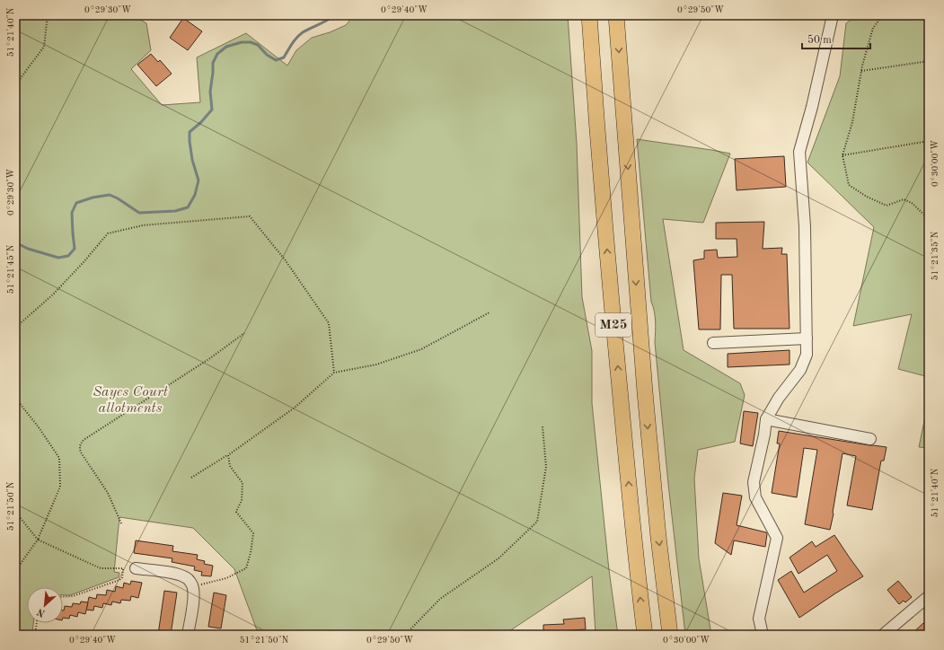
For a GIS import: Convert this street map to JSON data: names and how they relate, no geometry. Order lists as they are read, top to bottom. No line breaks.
{"streets":{"highway":["M25"]},"parks":["Sayes Court allotments"],"scale_bar":"50 m","north":"bottom left","coordinates":["0°29'30\"W","0°29'40\"W","0°29'50\"W","51°21'40\"N","0°30'00\"W","51°21'35\"N","51°21'45\"N","51°21'50\"N"]}
